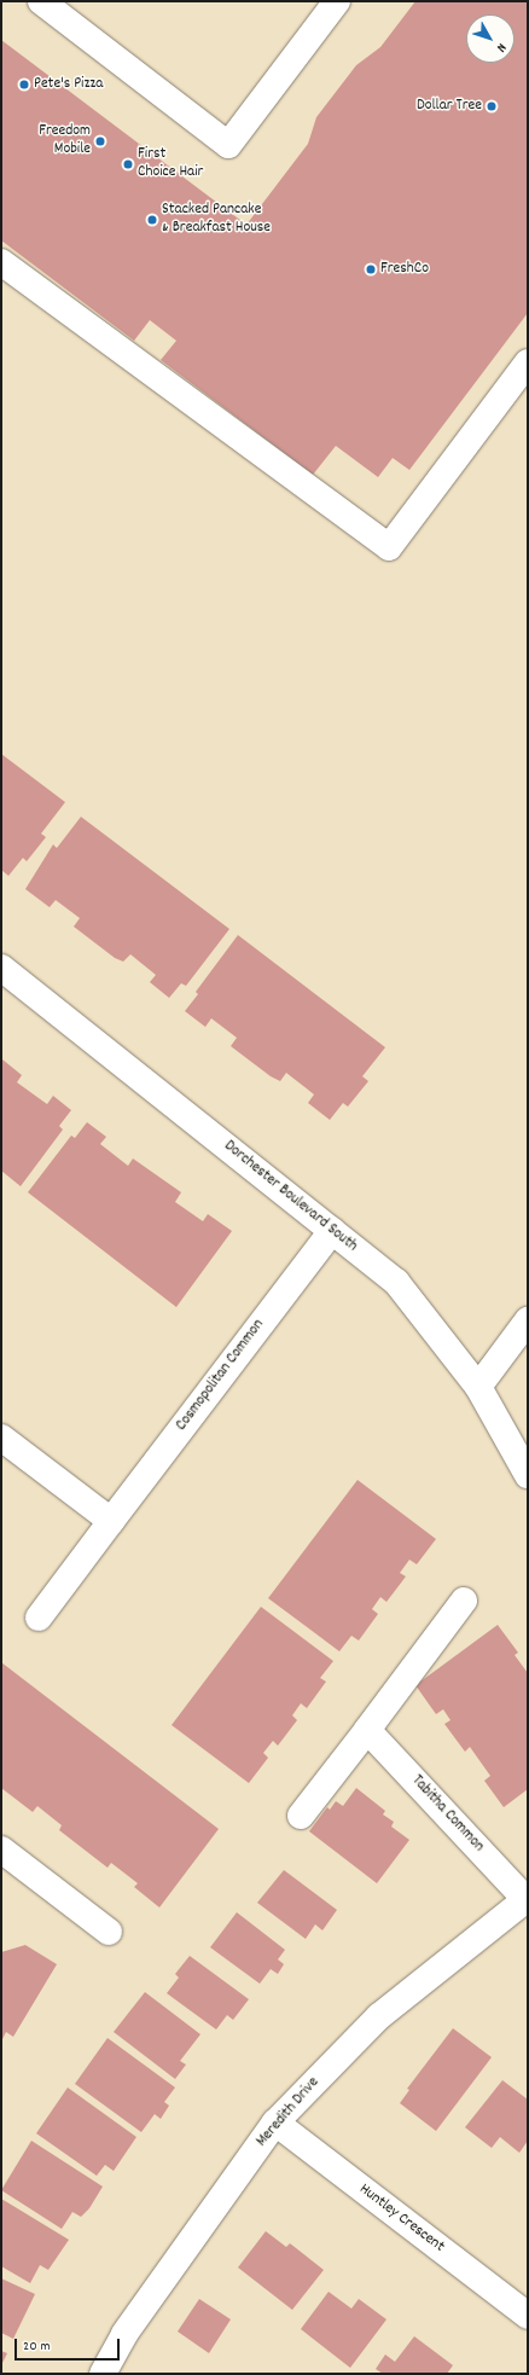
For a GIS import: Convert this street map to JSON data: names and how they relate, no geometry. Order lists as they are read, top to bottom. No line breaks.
{"streets":{"street":["Dorchester Boulevard South","Cosmopolitan Common","Tabitha Common","Meredith Drive","Huntley Crescent"]},"crossings":[["Dorchester Boulevard South","Cosmopolitan Common"],["Tabitha Common","Meredith Drive"],["Meredith Drive","Huntley Crescent"]],"places":["Pete's Pizza","Dollar Tree","Freedom Mobile","First Choice Hair","Stacked Pancake & Breakfast House","FreshCo"],"scale_bar":"20 m","north":"bottom right"}
